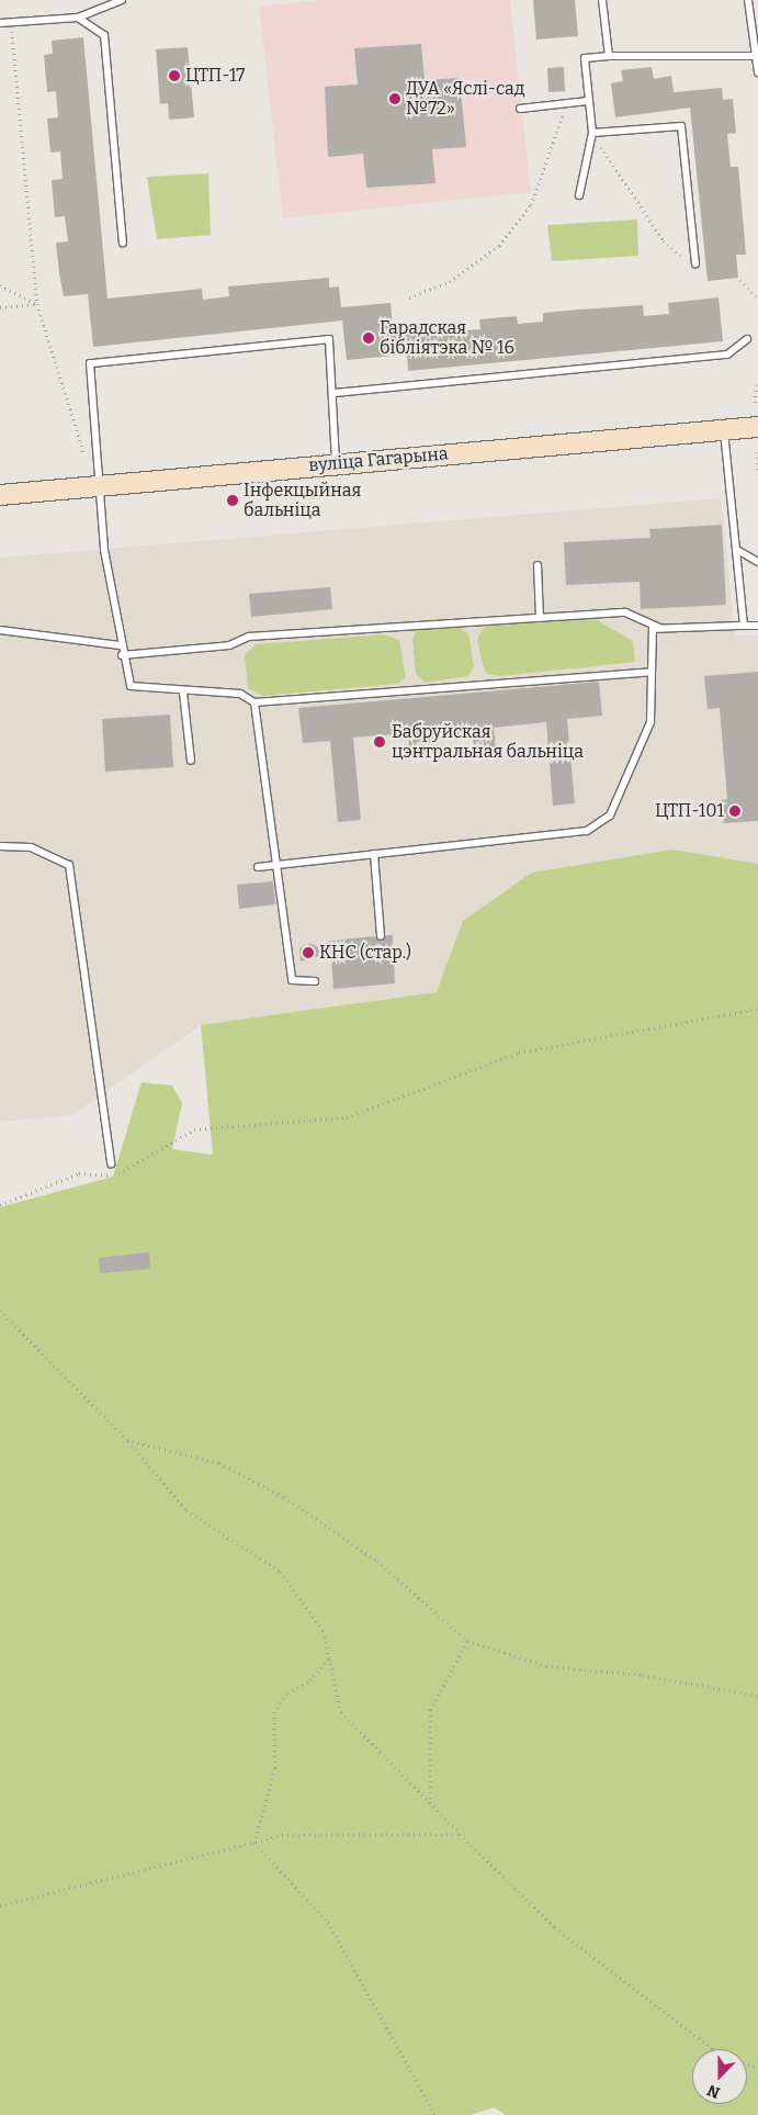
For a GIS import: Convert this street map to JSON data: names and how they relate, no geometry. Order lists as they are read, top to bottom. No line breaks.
{"streets":{"main road":["вуліца Гагарына"]},"places":["ЦТП-17","ДУА «Яслі-сад №72»","Гарадская бібліятэка № 16","Інфекцыйная бальніца","Бабруйская цэнтральная бальніца","ЦТП-101","КНС (стар.)"],"north":"bottom"}
